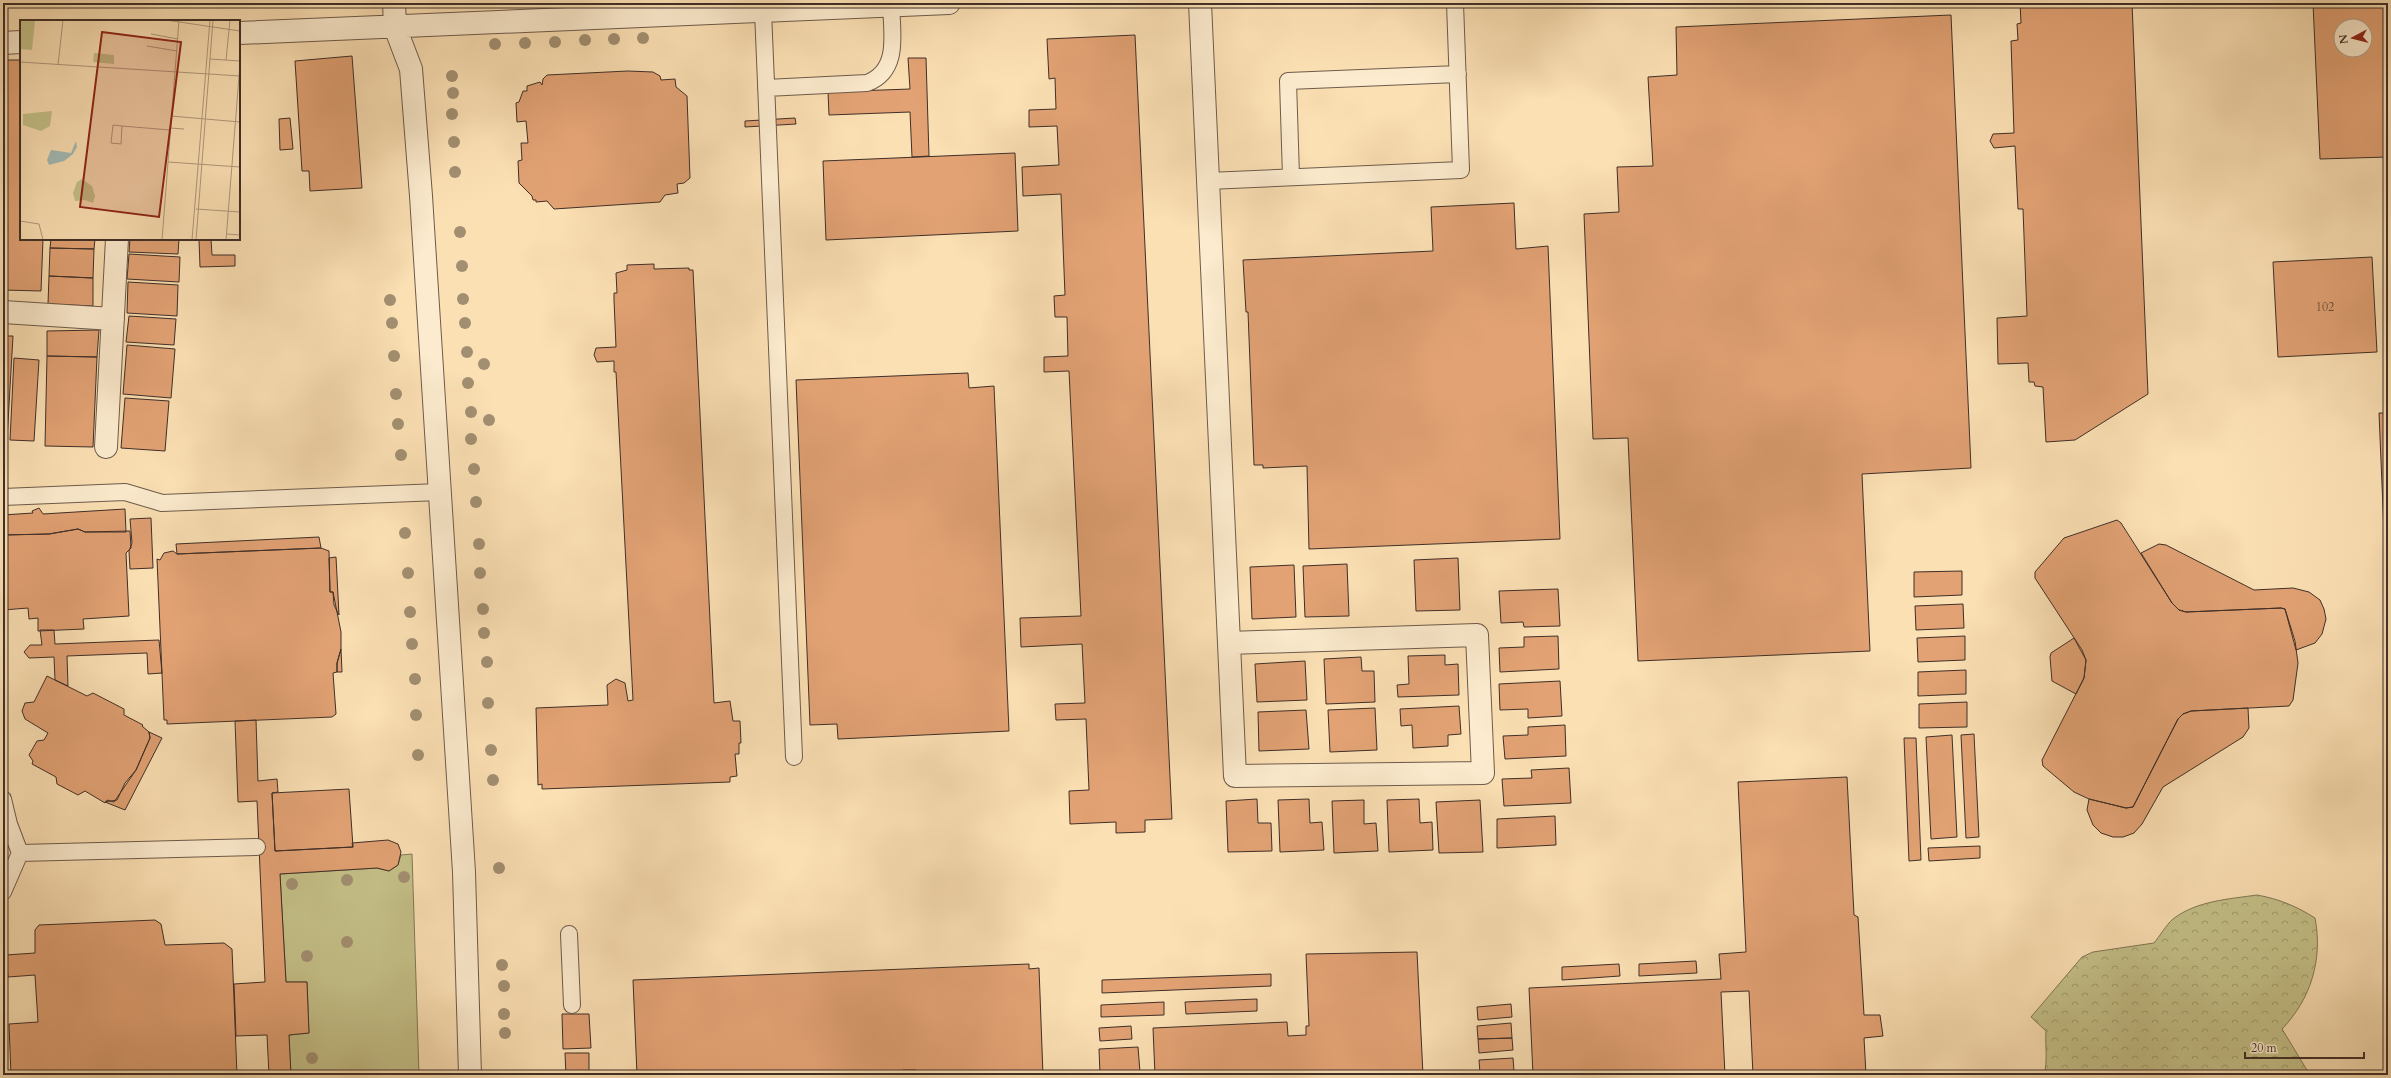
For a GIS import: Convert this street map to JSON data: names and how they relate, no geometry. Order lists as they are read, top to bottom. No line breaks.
{"house_numbers":["102"],"scale_bar":"20 m","north":"left"}
